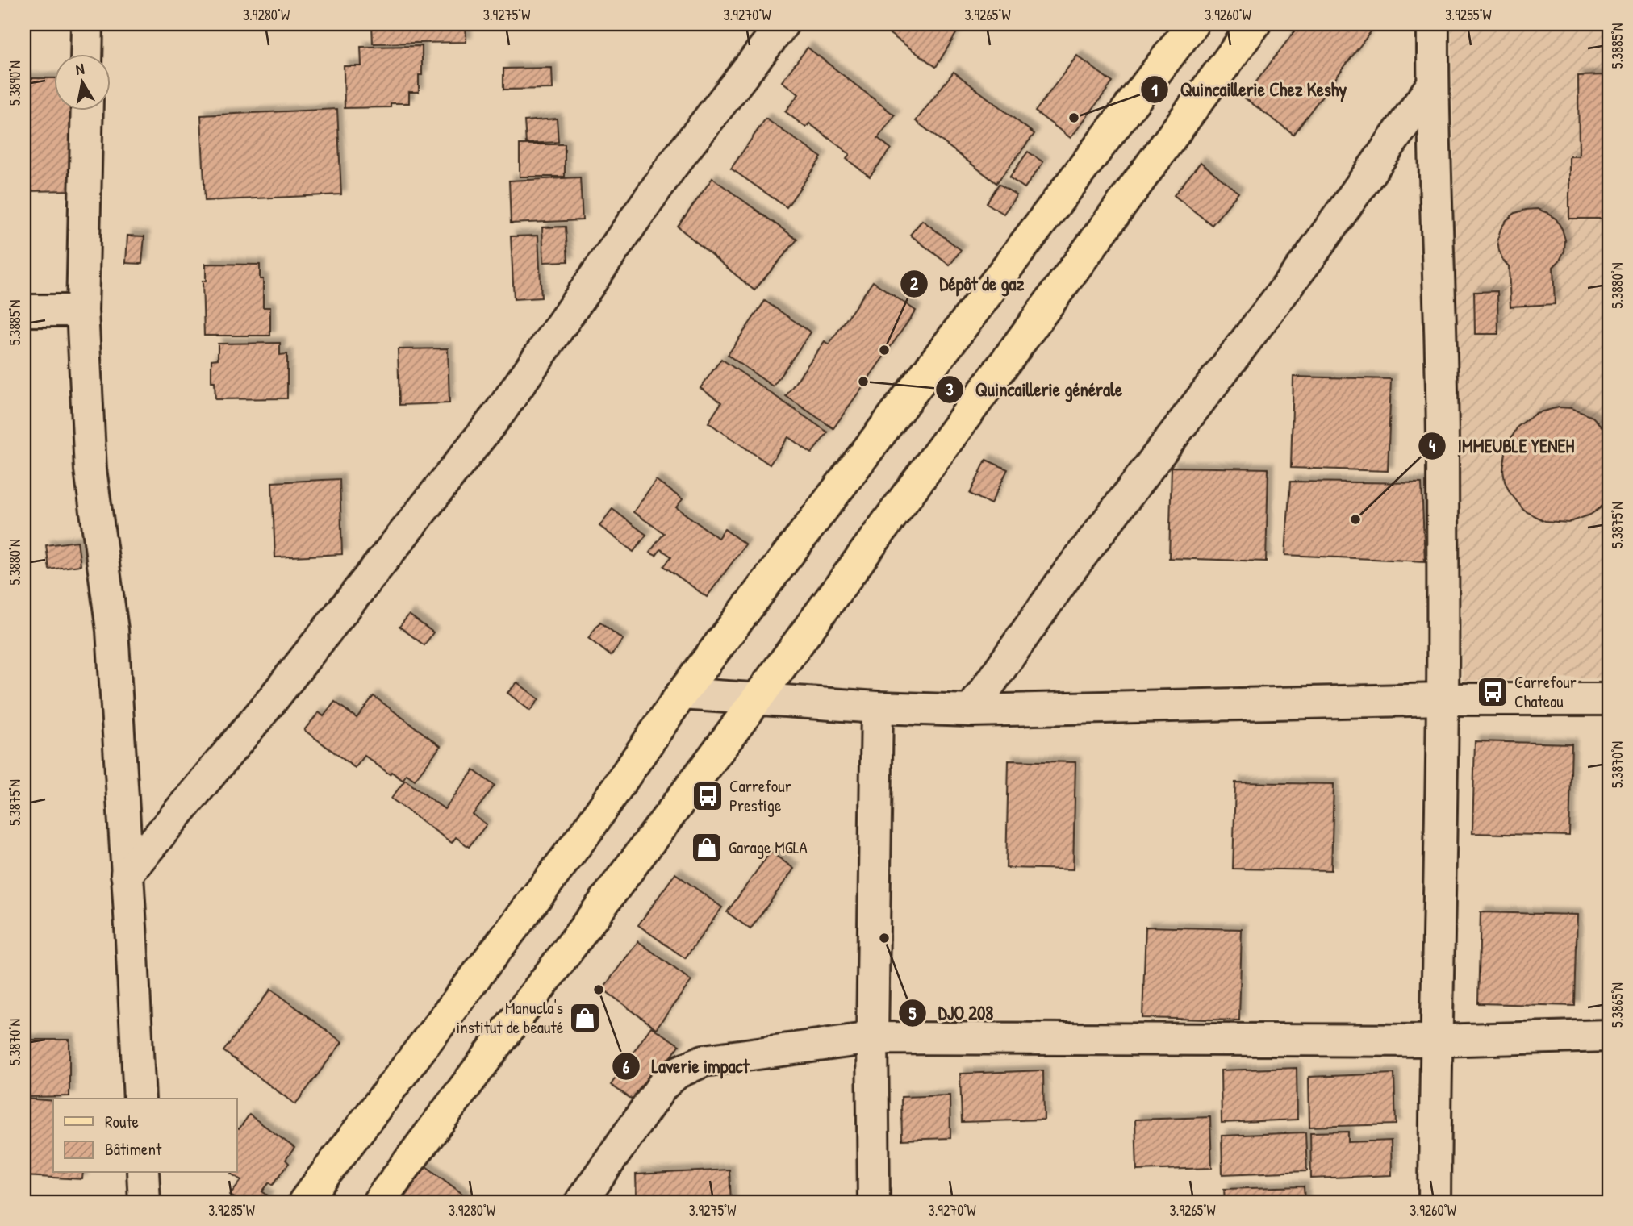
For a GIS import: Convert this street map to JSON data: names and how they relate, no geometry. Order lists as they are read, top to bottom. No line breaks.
{"places":{"other":["Quincaillerie Chez Keshy","Dépôt de gaz","Quincaillerie générale","IMMEUBLE YENEH","DJO 208","Laverie impact"],"bus stop":["Carrefour Chateau","Carrefour Prestige"],"shop":["Garage MGLA","Manucla's institut de beauté"]},"legend":["Route","Bâtiment"],"north":"top","coordinates":["3.9280°W","3.9275°W","3.9270°W","3.9265°W","3.9260°W","3.9255°W","5.3885°N","5.3890°N","5.3880°N","5.3875°N","5.3870°N","5.3865°N","3.9285°W"]}
